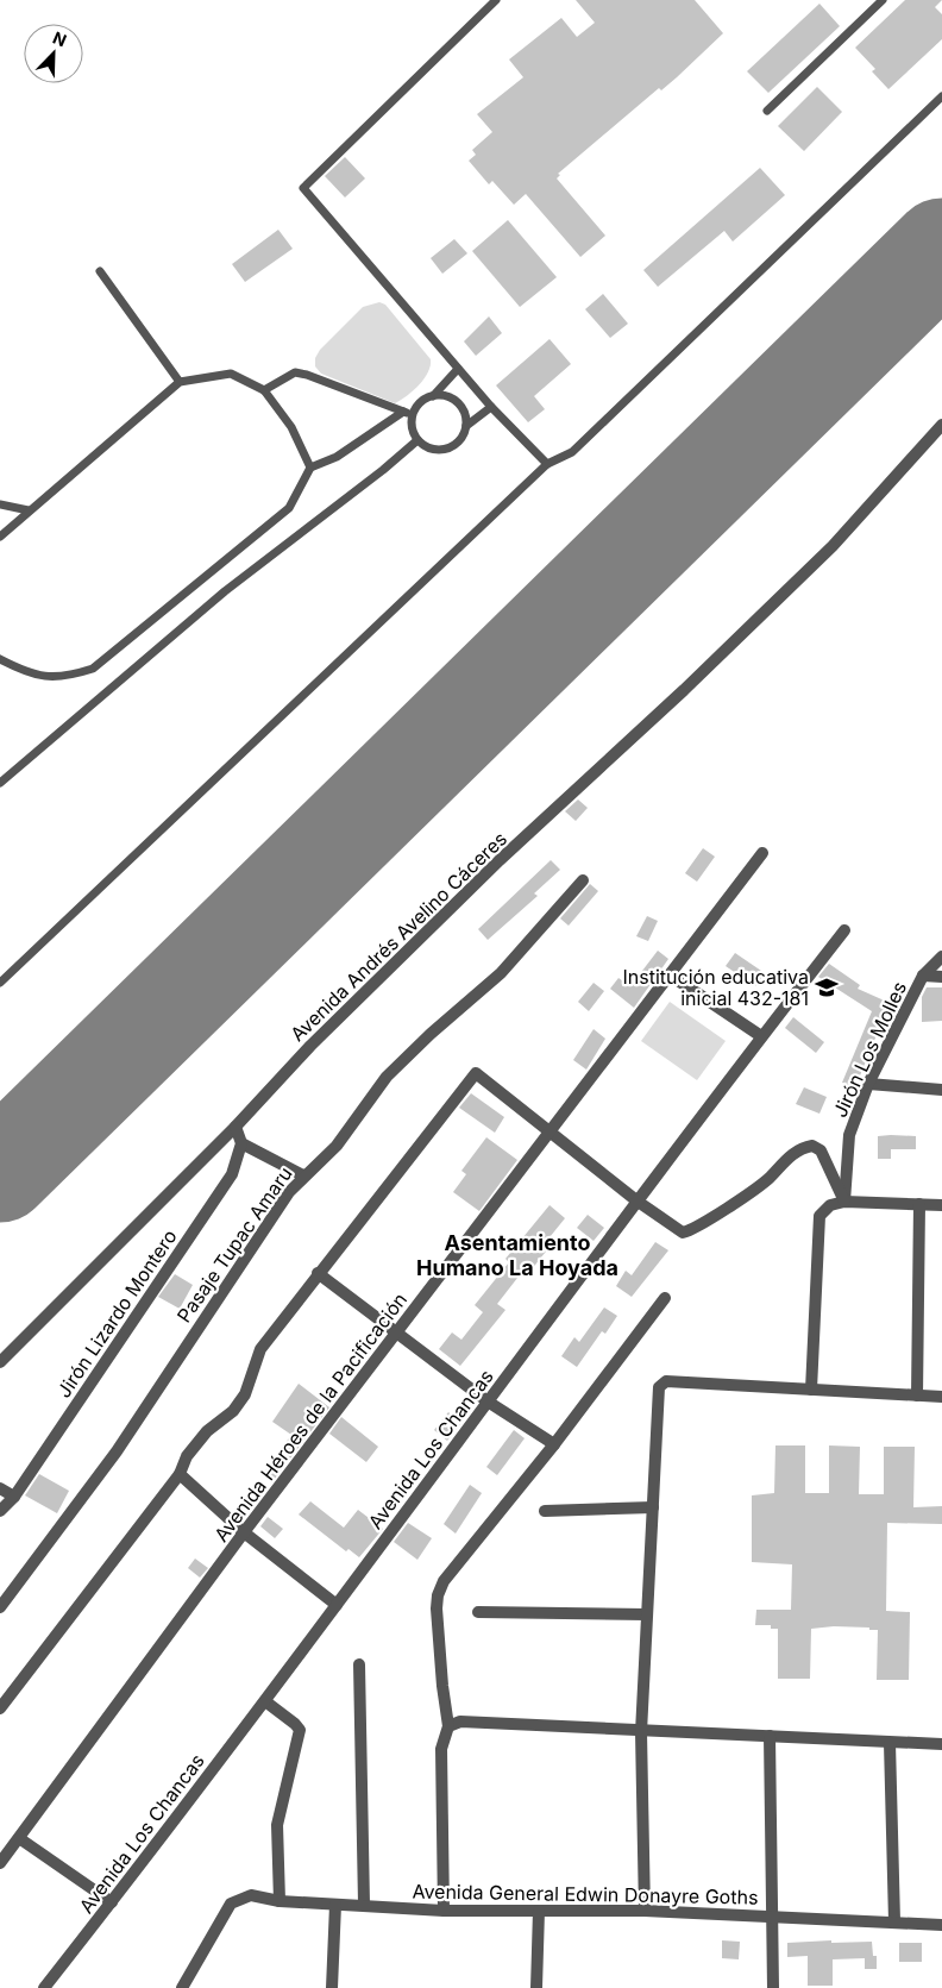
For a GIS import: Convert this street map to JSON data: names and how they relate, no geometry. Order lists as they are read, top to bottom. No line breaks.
{"streets":{"street":["Avenida Andrés Avelino Cáceres","Jirón Los Molles","Pasaje Tupac Amaru","Jirón Lizardo Montero","Avenida Héroes de la Pacificación","Avenida Los Chancas","Avenida General Edwin Donayre Goths"]},"districts":["Asentamiento Humano La Hoyada"],"places":{"school or university":["Institución educativa inicial 432-181"]},"north":"top right"}
